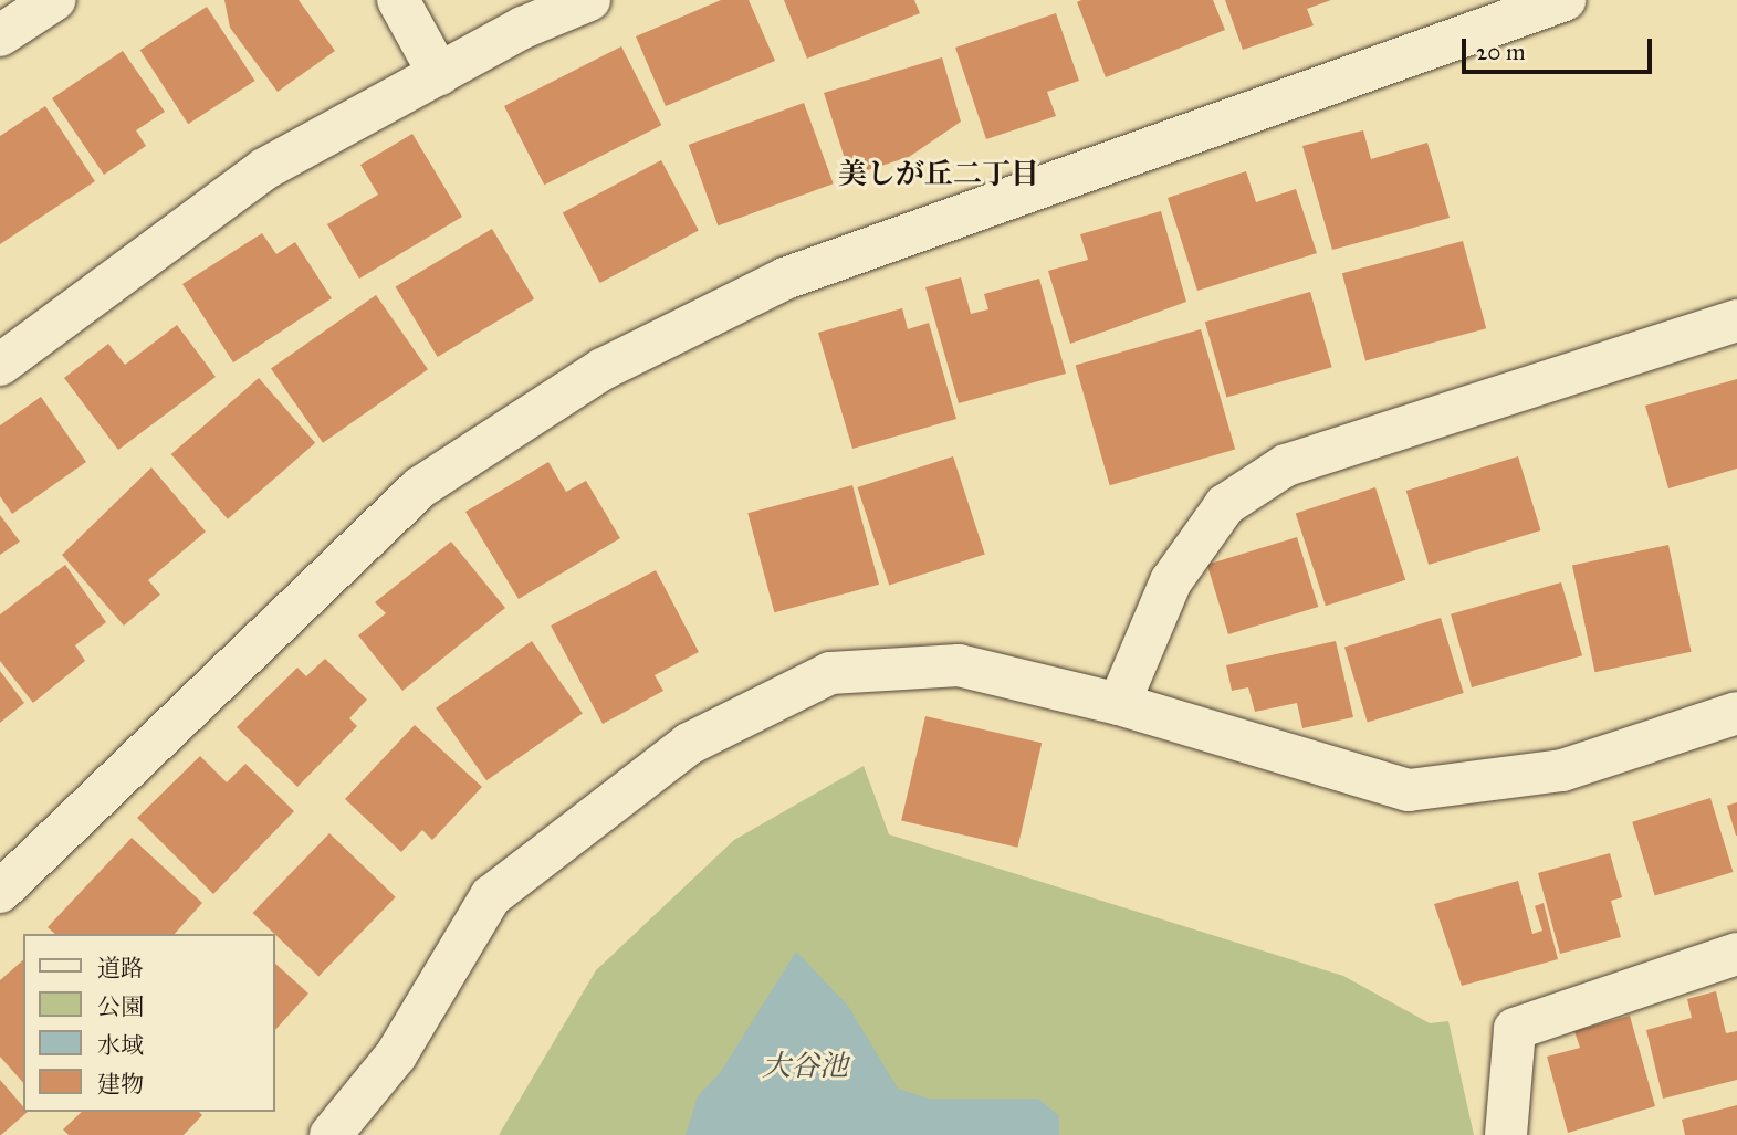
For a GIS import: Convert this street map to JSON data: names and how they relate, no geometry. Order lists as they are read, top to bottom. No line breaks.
{"districts":["美しが丘二丁目"],"water":["大谷池"],"legend":["道路","公園","水域","建物"],"scale_bar":"20 m"}
